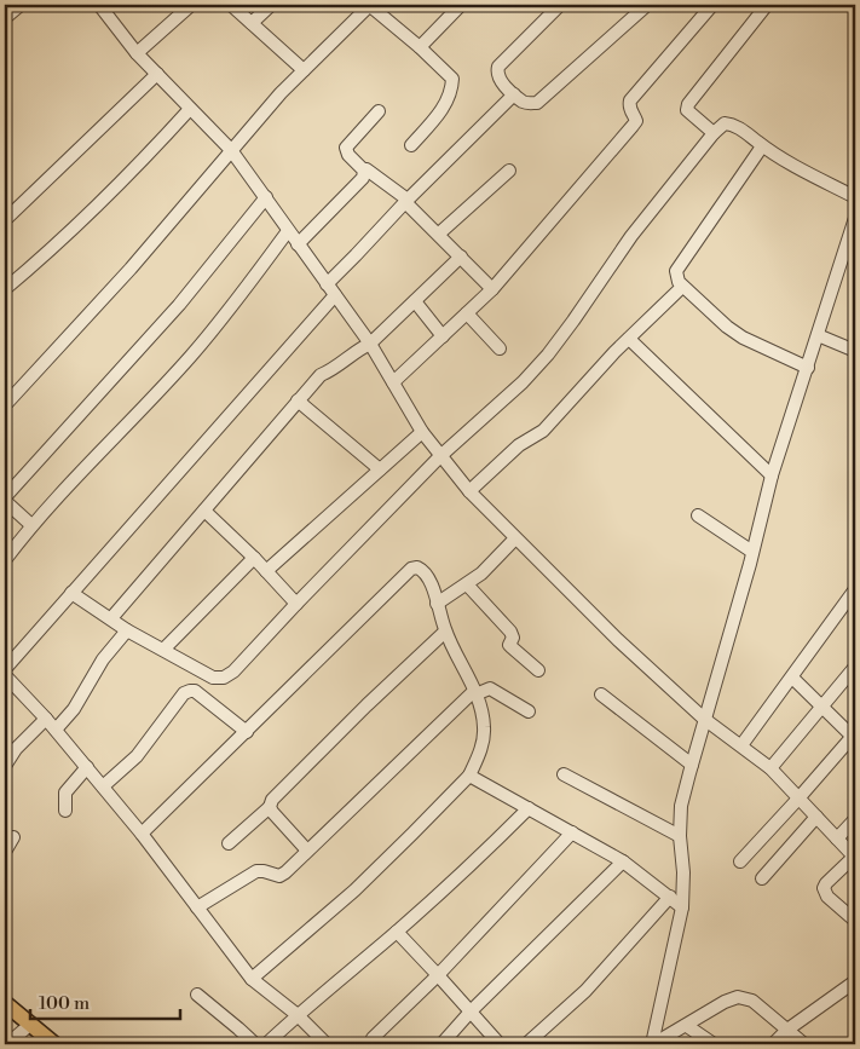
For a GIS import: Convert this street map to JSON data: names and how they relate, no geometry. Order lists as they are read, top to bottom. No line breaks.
{"scale_bar":"100 m"}
